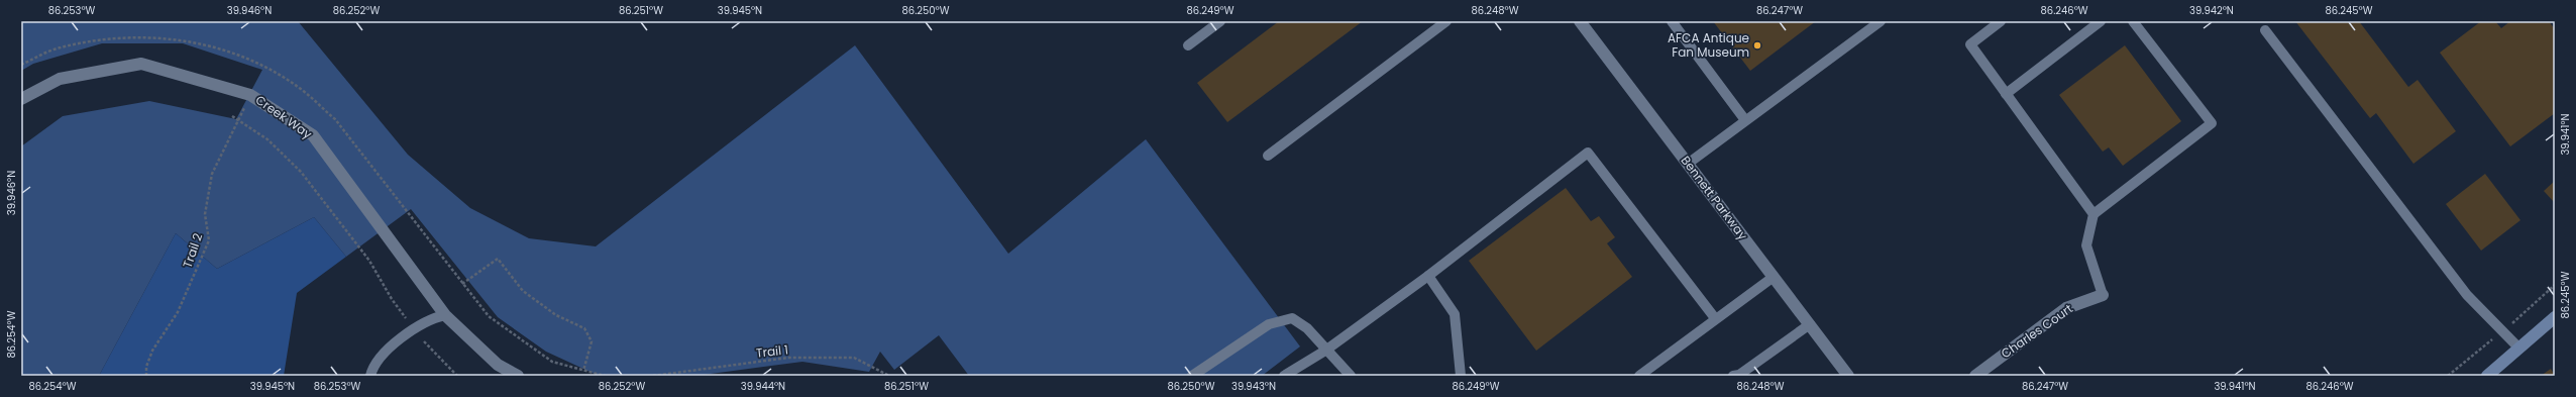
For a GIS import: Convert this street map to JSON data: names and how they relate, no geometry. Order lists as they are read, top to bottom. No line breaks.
{"streets":{"street":["Creek Way","Bennett Parkway","Charles Court"],"path":["Trail 2","Trail 1"]},"places":["AFCA Antique Fan Museum"],"coordinates":["86.253°W","39.946°N","86.252°W","86.251°W","39.945°N","86.250°W","86.249°W","86.248°W","86.247°W","86.246°W","39.942°N","86.245°W","39.941°N","86.254°W","39.944°N","39.943°N"]}
